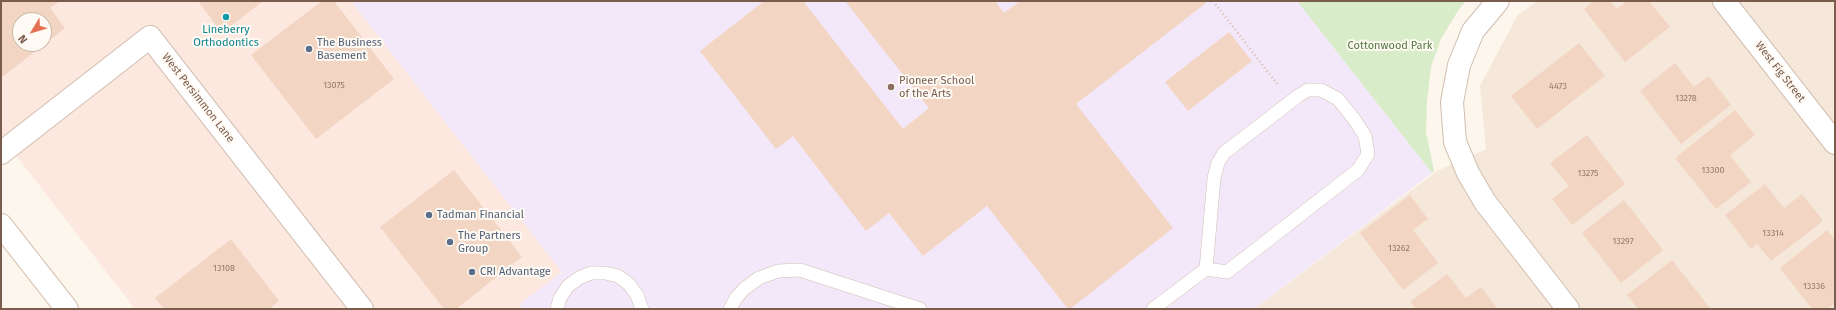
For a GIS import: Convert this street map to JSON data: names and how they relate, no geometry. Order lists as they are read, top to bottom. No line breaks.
{"streets":{"street":["West Fig Street","West Persimmon Lane"]},"parks":["Cottonwood Park"],"places":["Lineberry Orthodontics","The Business Basement","Pioneer School of the Arts","Tadman Financial","The Partners Group","CRI Advantage"],"house_numbers":["13075","4473","13278","13300","13275","13314","13297","13262","13108","13336"],"north":"bottom left"}
